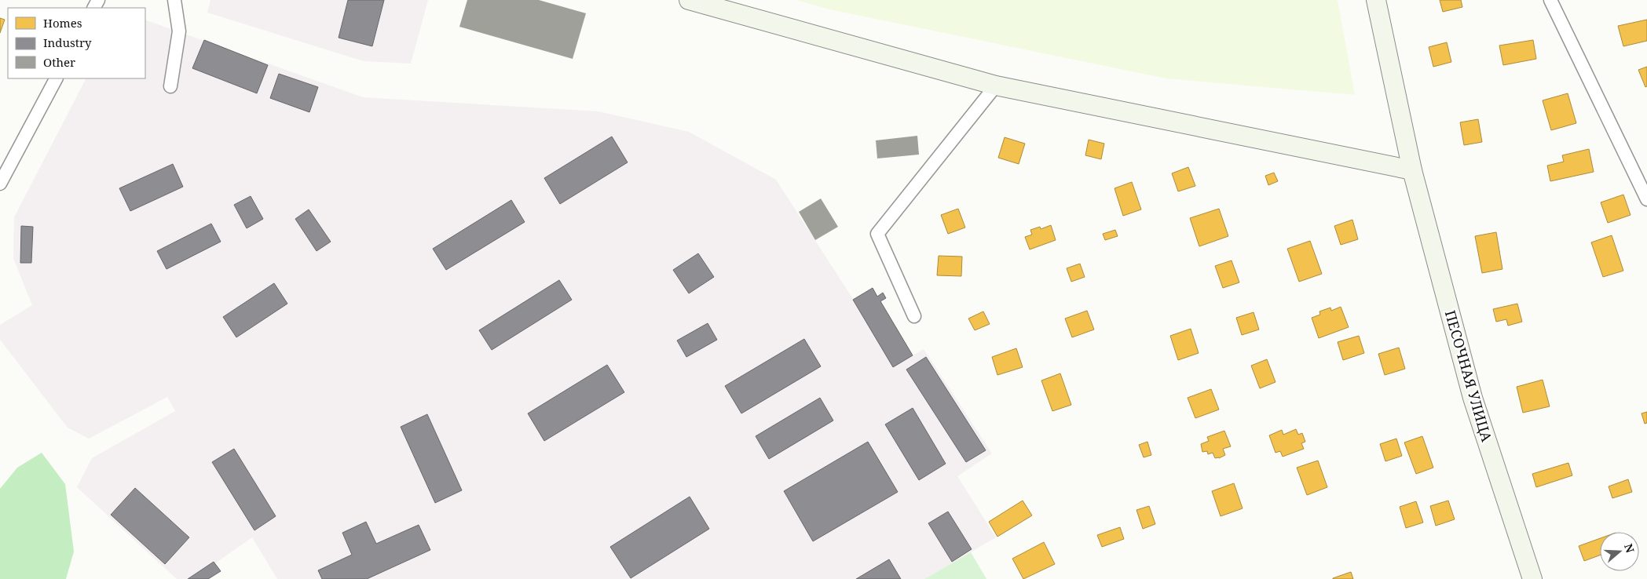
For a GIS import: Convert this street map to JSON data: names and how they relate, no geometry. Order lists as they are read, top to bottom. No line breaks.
{"streets":{"street":["ПЕСОЧНАЯ УЛИЦА"]},"legend":["Homes","Industry","Other"],"north":"right"}
